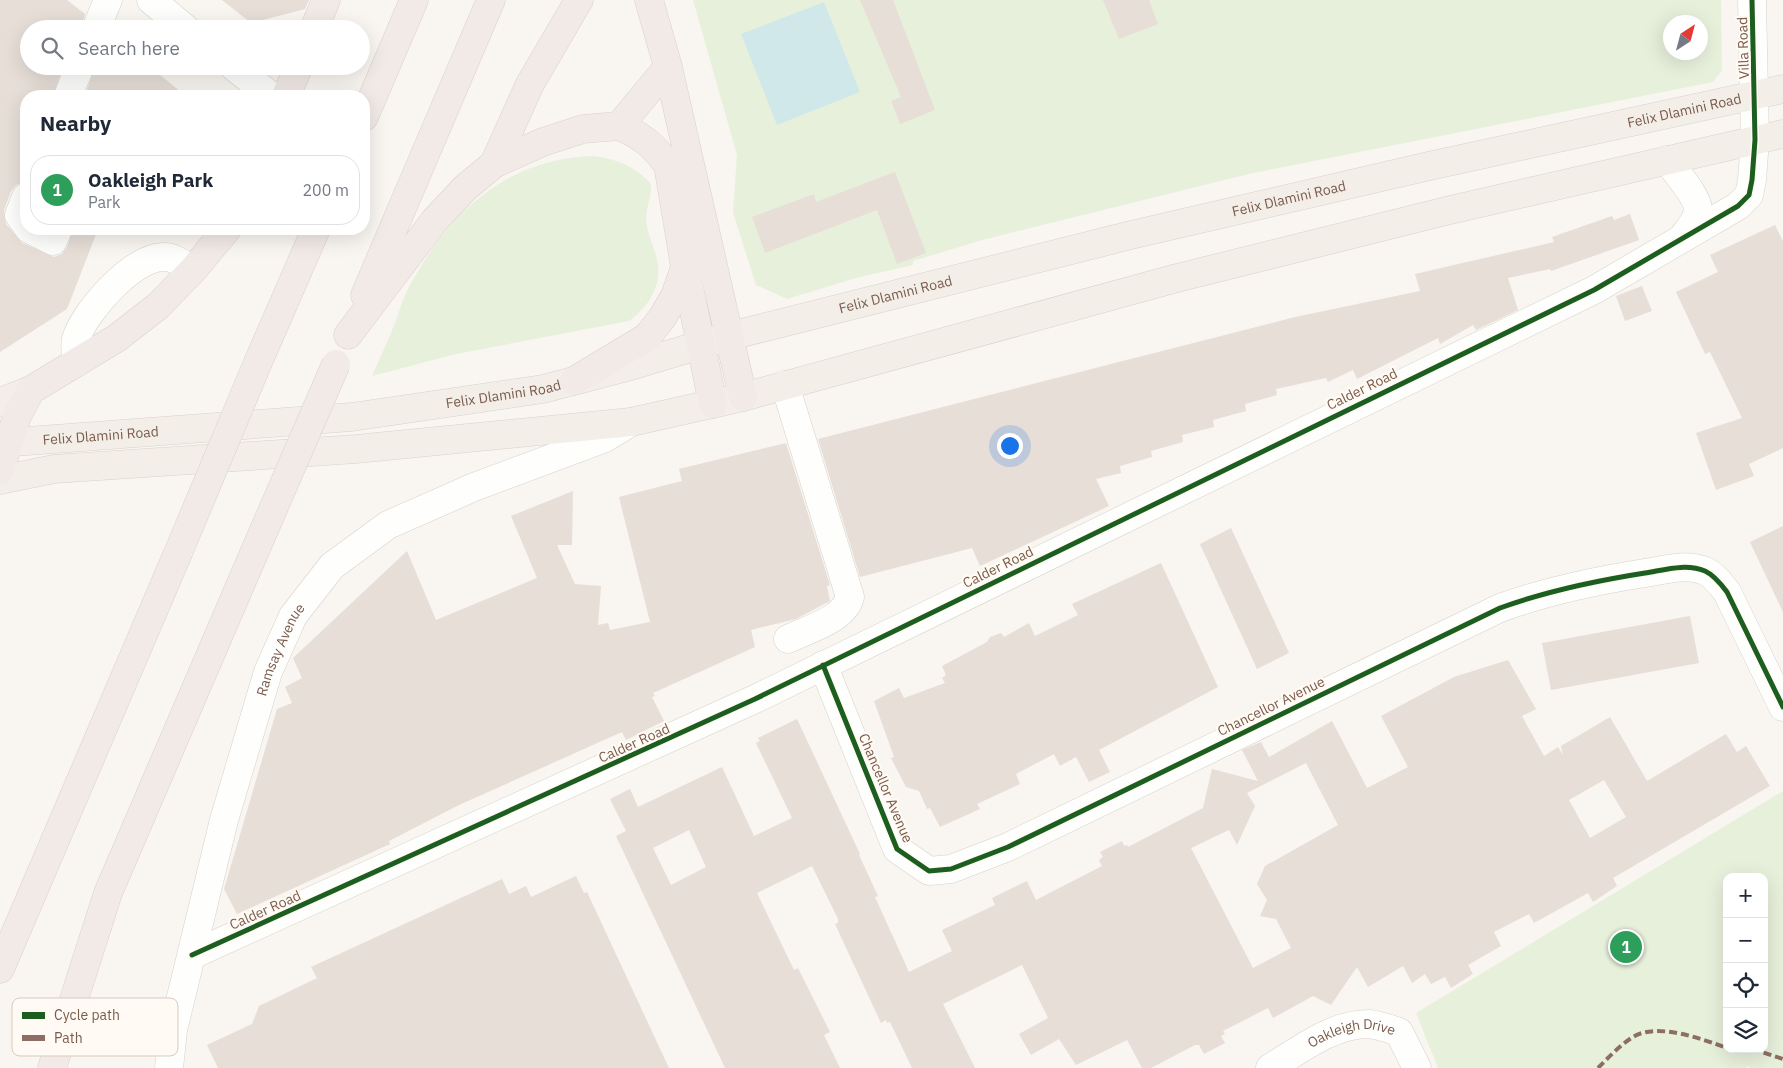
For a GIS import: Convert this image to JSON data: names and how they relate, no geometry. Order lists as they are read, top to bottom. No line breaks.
{"streets":{"main road":["Felix Dlamini Road"],"street":["Villa Road","Calder Road","Ramsay Avenue","Chancellor Avenue","Oakleigh Drive"]},"crossings":[["Villa Road","Felix Dlamini Road"],["Villa Road","Calder Road"],["Calder Road","Ramsay Avenue"],["Calder Road","Chancellor Avenue"]],"legend":["Cycle path","Path"],"north":"top right","page":{"search":"Search here","heading":"Nearby","list":[{"mark":"1","name":"Oakleigh Park","note":"Park","value":"200 m"}],"map_buttons":["+","−"],"pins":"1"}}
